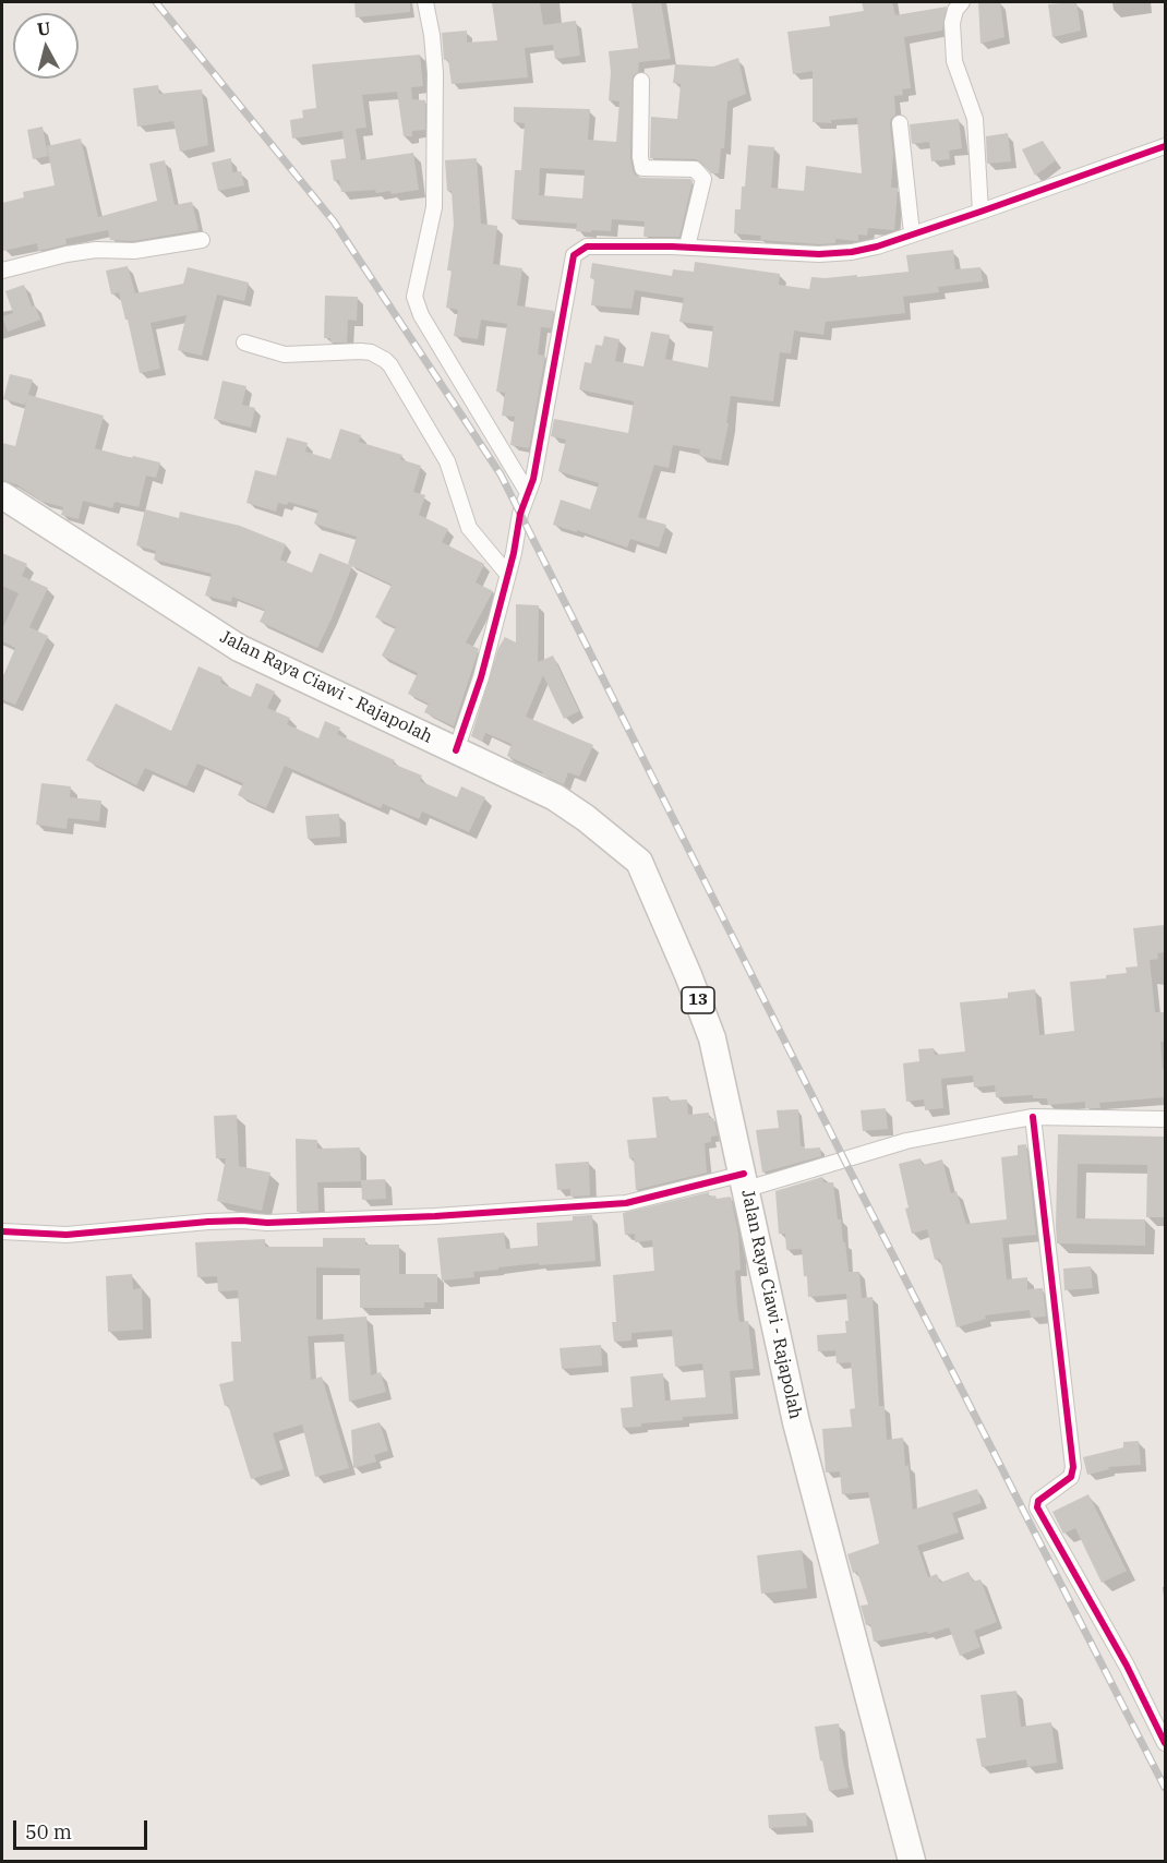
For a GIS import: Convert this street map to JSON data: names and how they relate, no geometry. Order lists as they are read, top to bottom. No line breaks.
{"streets":{"highway":["Jalan Raya Ciawi - Rajapolah","13"]},"scale_bar":"50 m","north":"top"}
